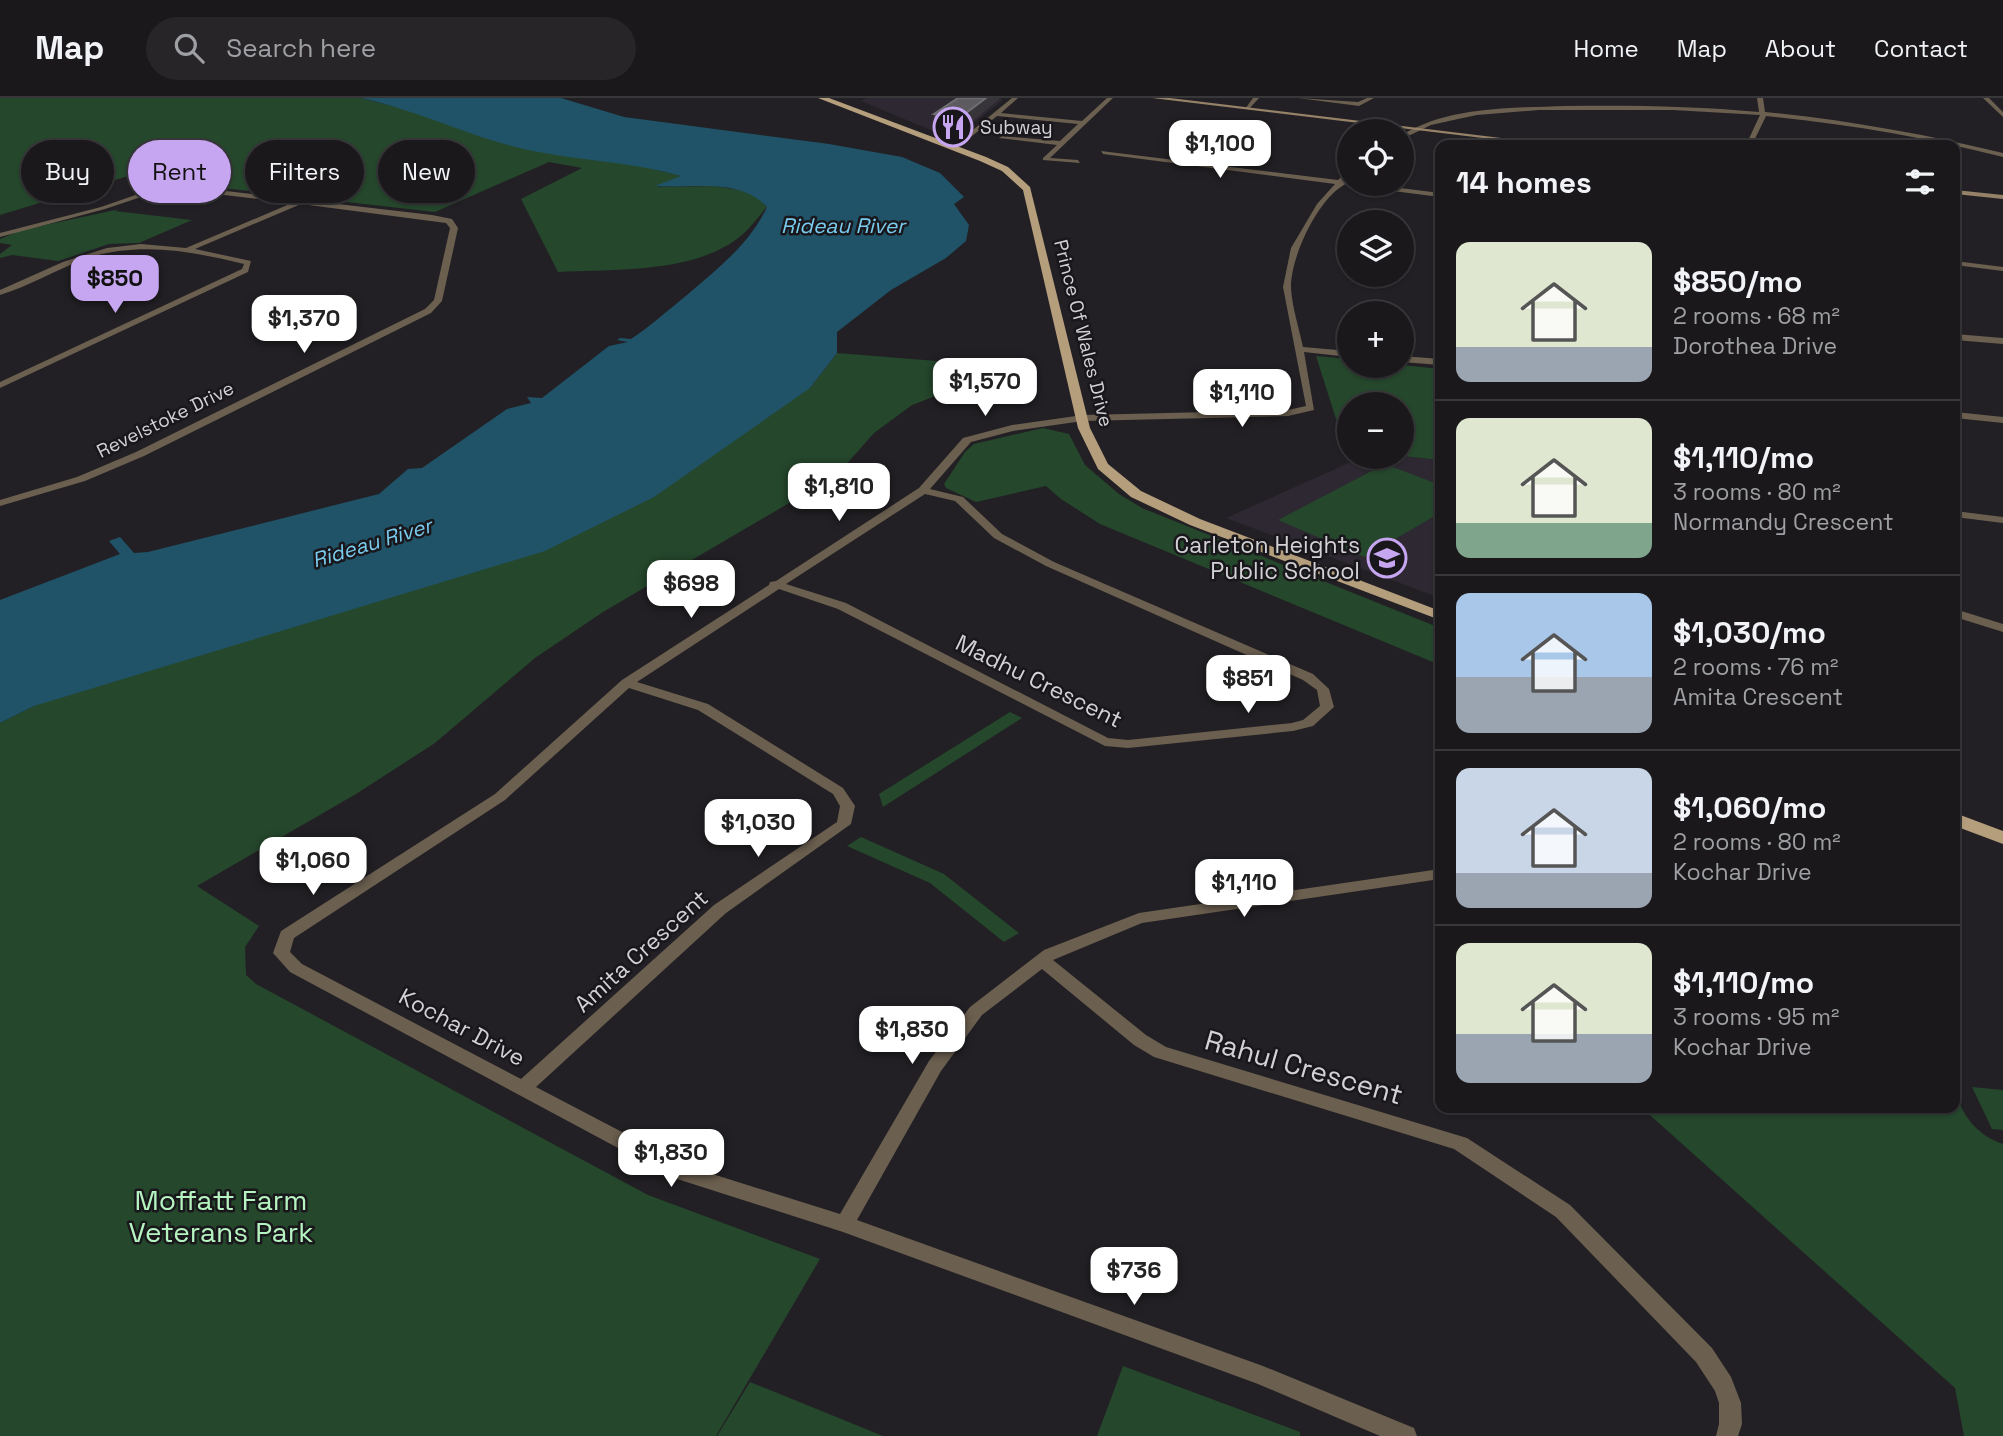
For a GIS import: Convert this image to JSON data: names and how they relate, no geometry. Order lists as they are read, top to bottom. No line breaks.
{"streets":{"main road":["Prince Of Wales Drive"],"street":["Revelstoke Drive","Madhu Crescent","Amita Crescent","Kochar Drive","Rahul Crescent"]},"crossings":[["Prince Of Wales Drive","Kochar Drive"],["Madhu Crescent","Kochar Drive"],["Amita Crescent","Kochar Drive"]],"water":["Rideau River"],"parks":["Moffatt Farm Veterans Park"],"places":{"restaurant":["Subway"],"school or university":["Carleton Heights Public School"]},"page":{"header":"Map","search":"Search here","nav":["Home","Map","About","Contact"],"map_buttons":["+","−"],"price":["$1,100","$850","$1,370","$1,570","$1,110","$1,810","$698","$851","$1,030","$1,060","$1,110","$1,830","$1,830","$736"],"chip":["Buy","Rent","Filters","New"],"heading":"14 homes","list":[{"name":"$850/mo","note":"2 rooms · 68 m² · Dorothea Drive"},{"name":"$1,110/mo","note":"3 rooms · 80 m² · Normandy Crescent"},{"name":"$1,030/mo","note":"2 rooms · 76 m² · Amita Crescent"},{"name":"$1,060/mo","note":"2 rooms · 80 m² · Kochar Drive"},{"name":"$1,110/mo","note":"3 rooms · 95 m² · Kochar Drive"}]}}
